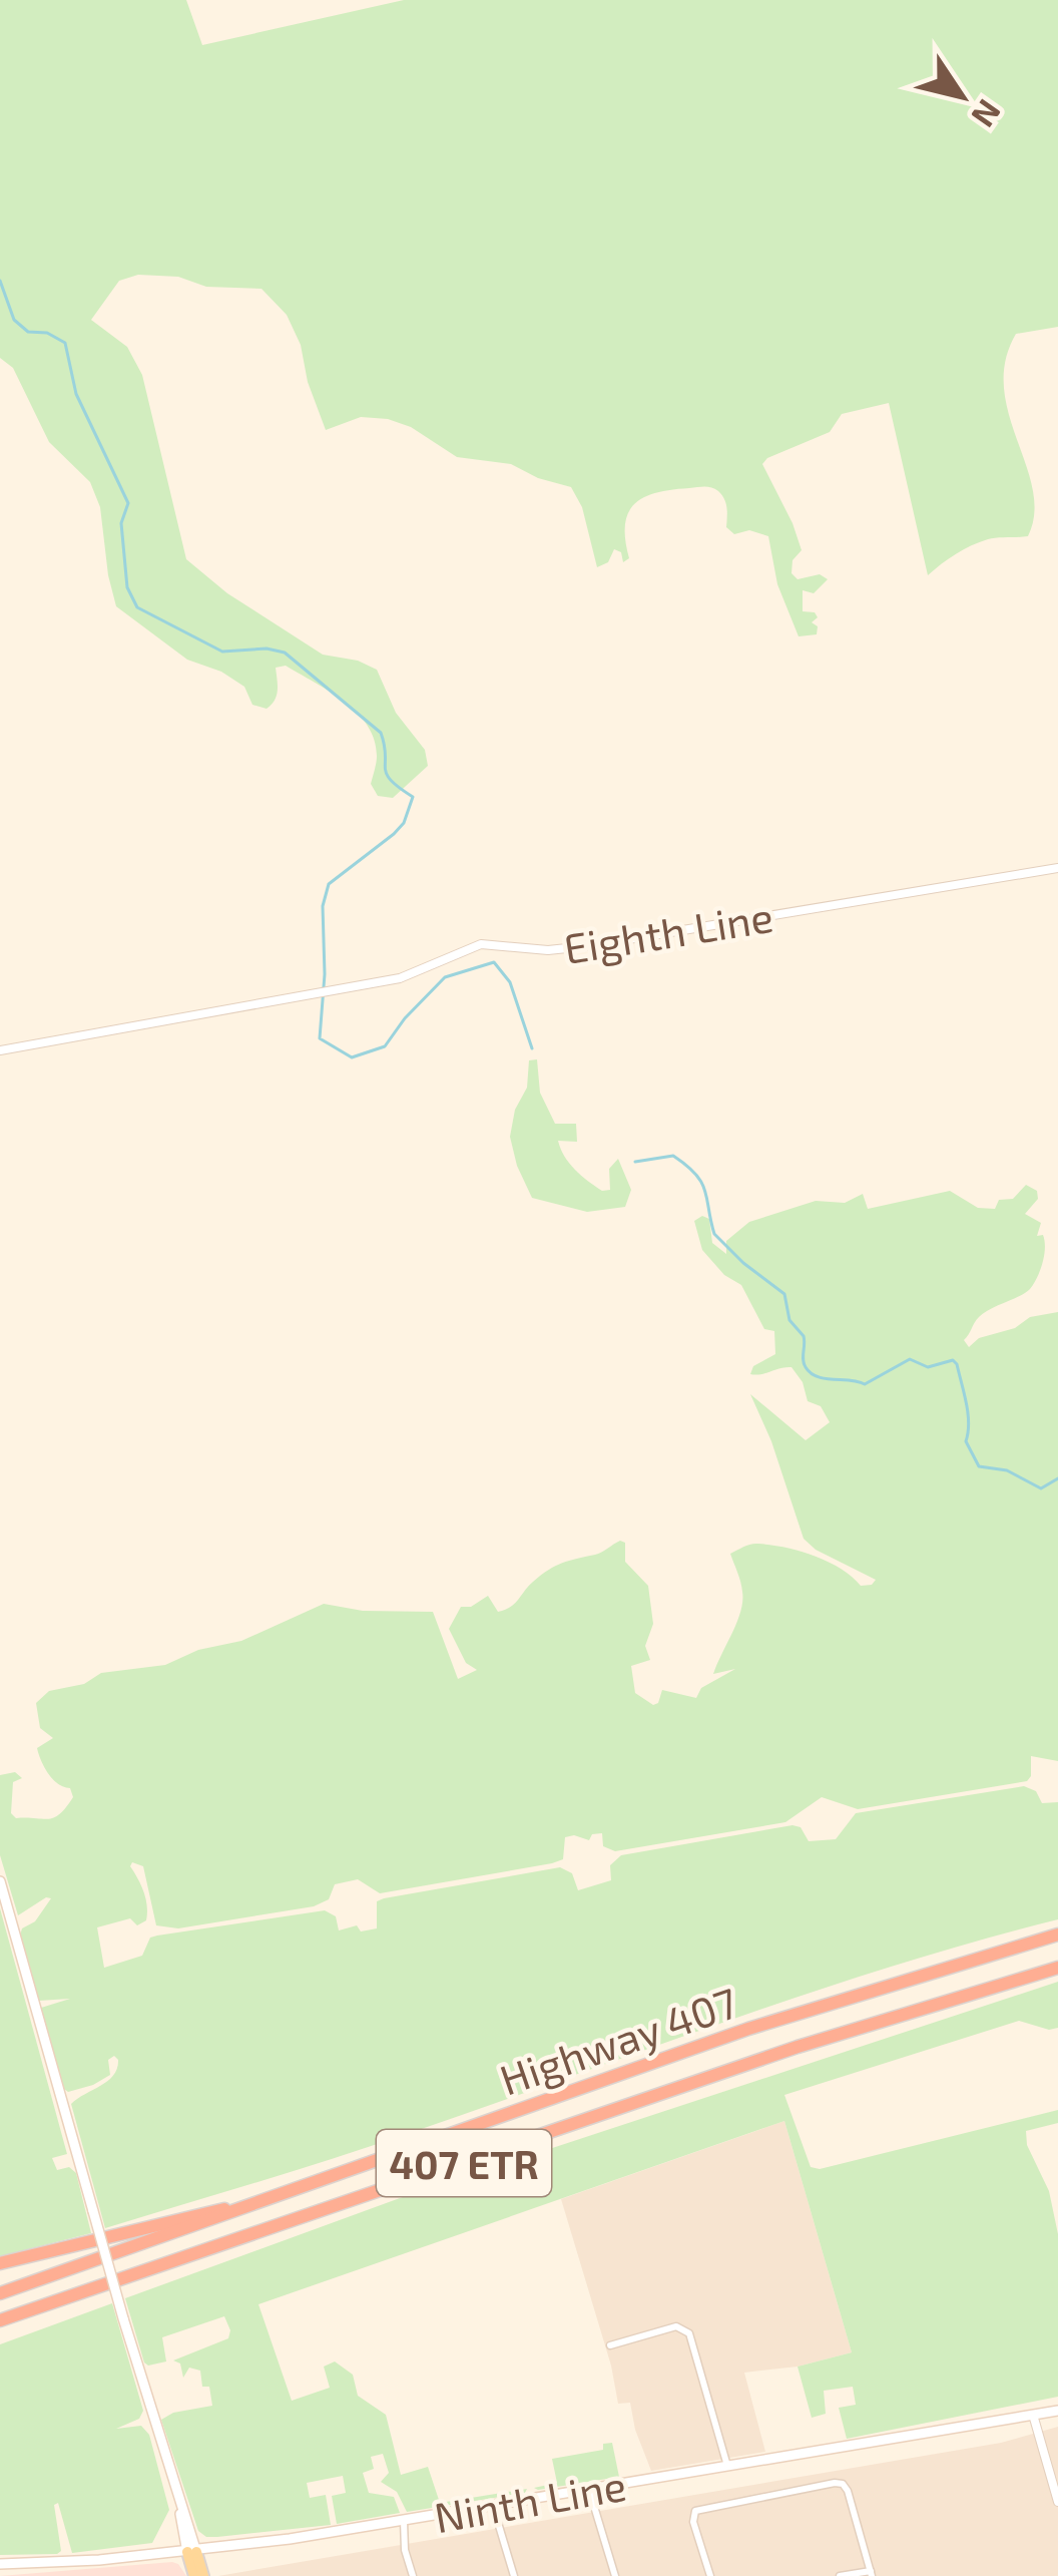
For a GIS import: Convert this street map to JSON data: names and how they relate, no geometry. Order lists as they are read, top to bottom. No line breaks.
{"streets":{"highway":["Highway 407","407 ETR"],"main road":["Ninth Line"],"street":["Eighth Line"]},"north":"bottom right"}
